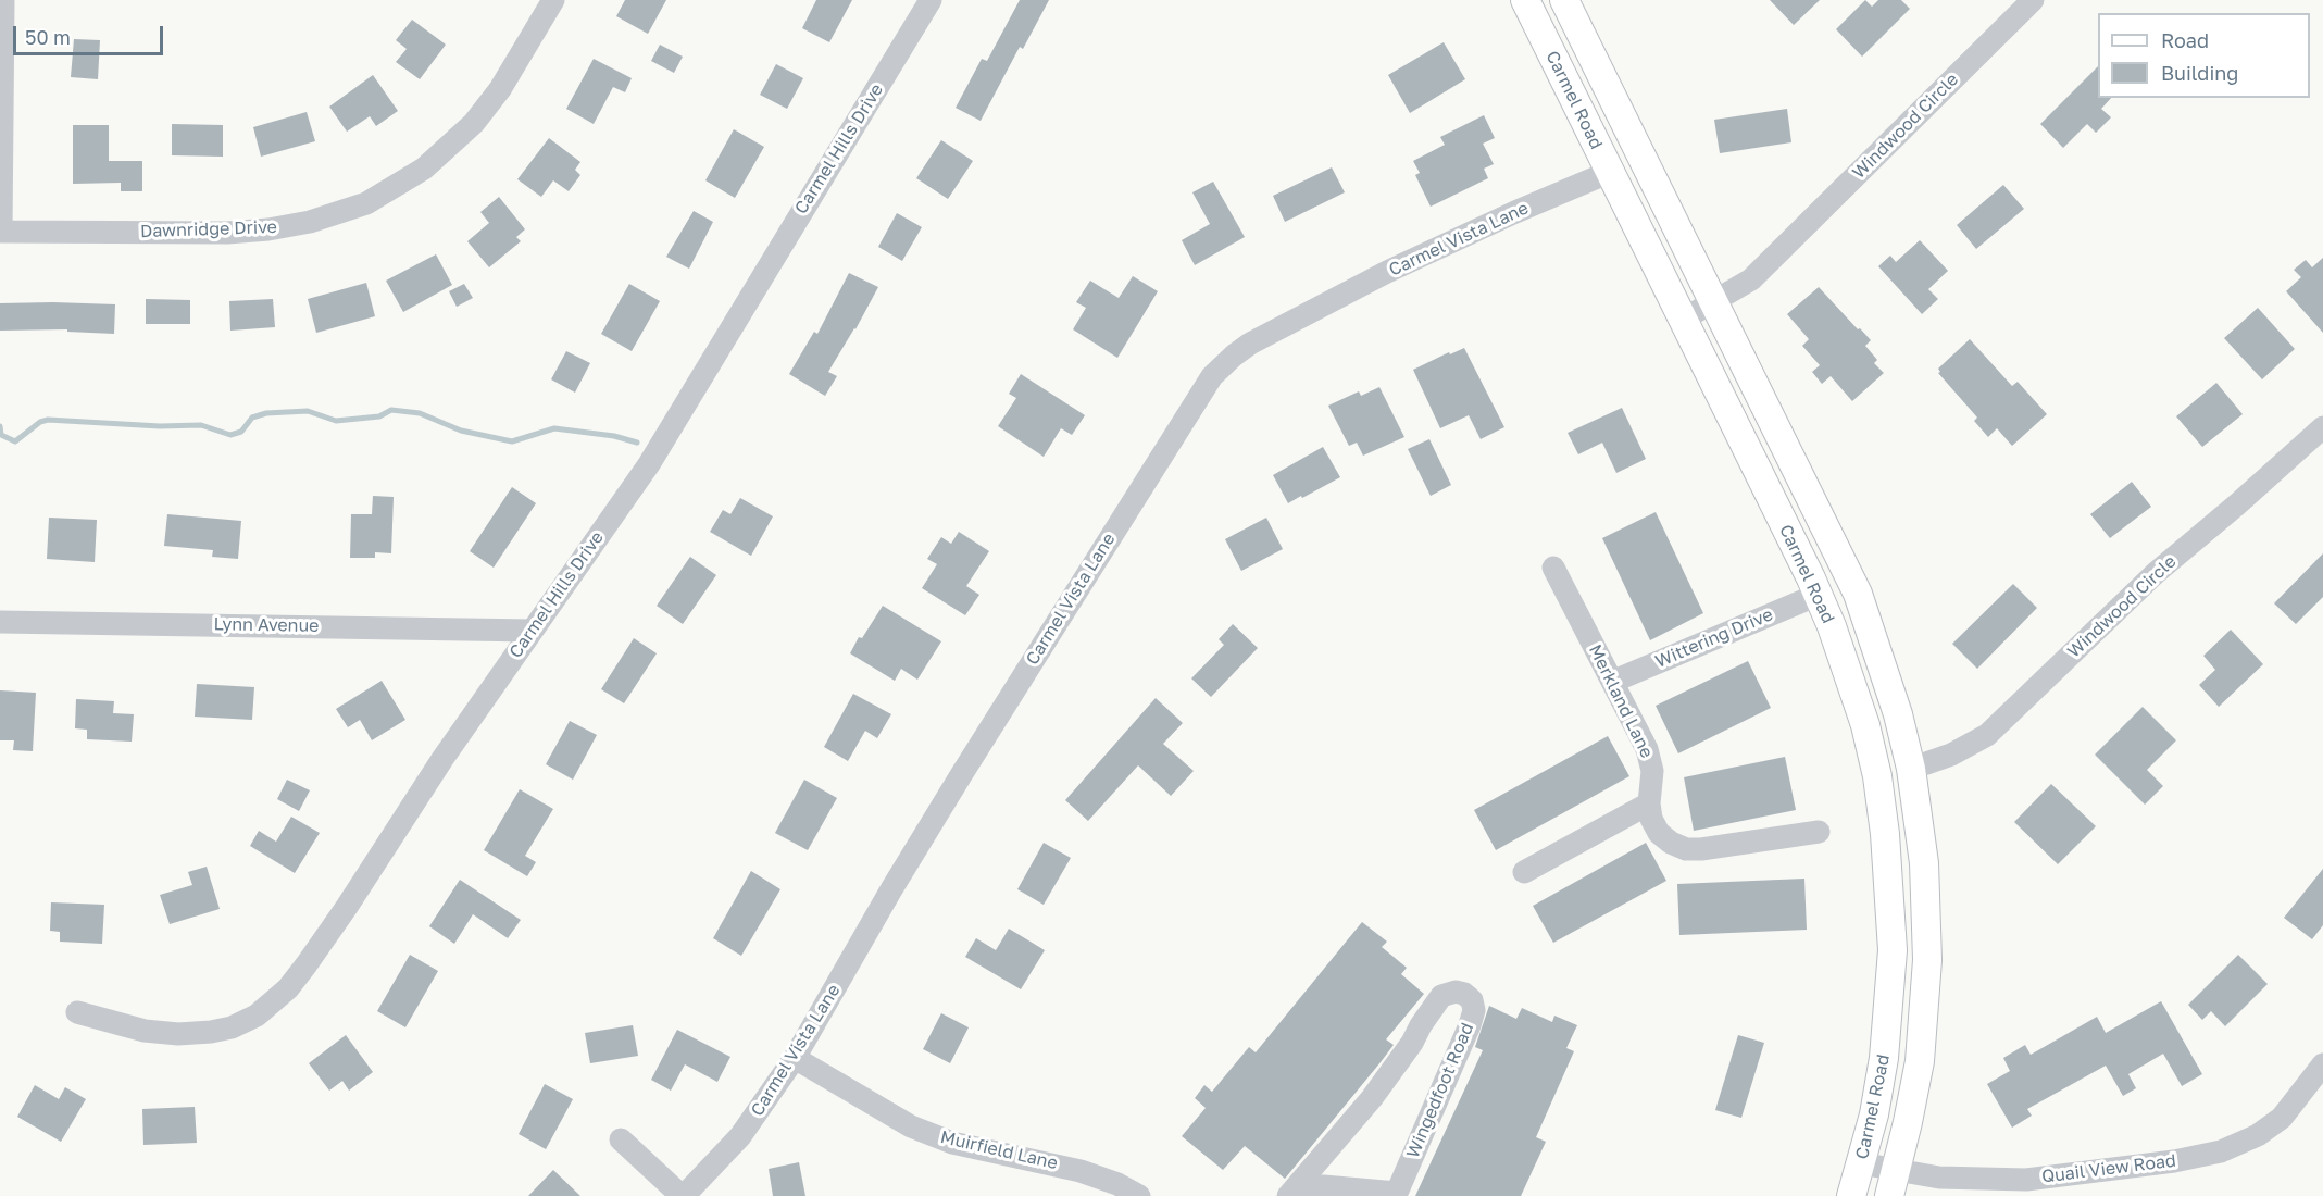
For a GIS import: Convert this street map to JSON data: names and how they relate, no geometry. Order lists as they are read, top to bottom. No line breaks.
{"streets":{"main road":["Carmel Road"],"street":["Windwood Circle","Carmel Hills Drive","Dawnridge Drive","Carmel Vista Lane","Lynn Avenue","Wittering Drive","Merkland Lane","Wingedfoot Road","Muirfield Lane","Quail View Road"]},"crossings":[["Carmel Road","Windwood Circle"],["Carmel Road","Carmel Vista Lane"],["Carmel Road","Wittering Drive"],["Carmel Road","Quail View Road"],["Carmel Hills Drive","Lynn Avenue"],["Carmel Vista Lane","Muirfield Lane"],["Wittering Drive","Merkland Lane"]],"legend":["Road","Building"],"scale_bar":"50 m"}
